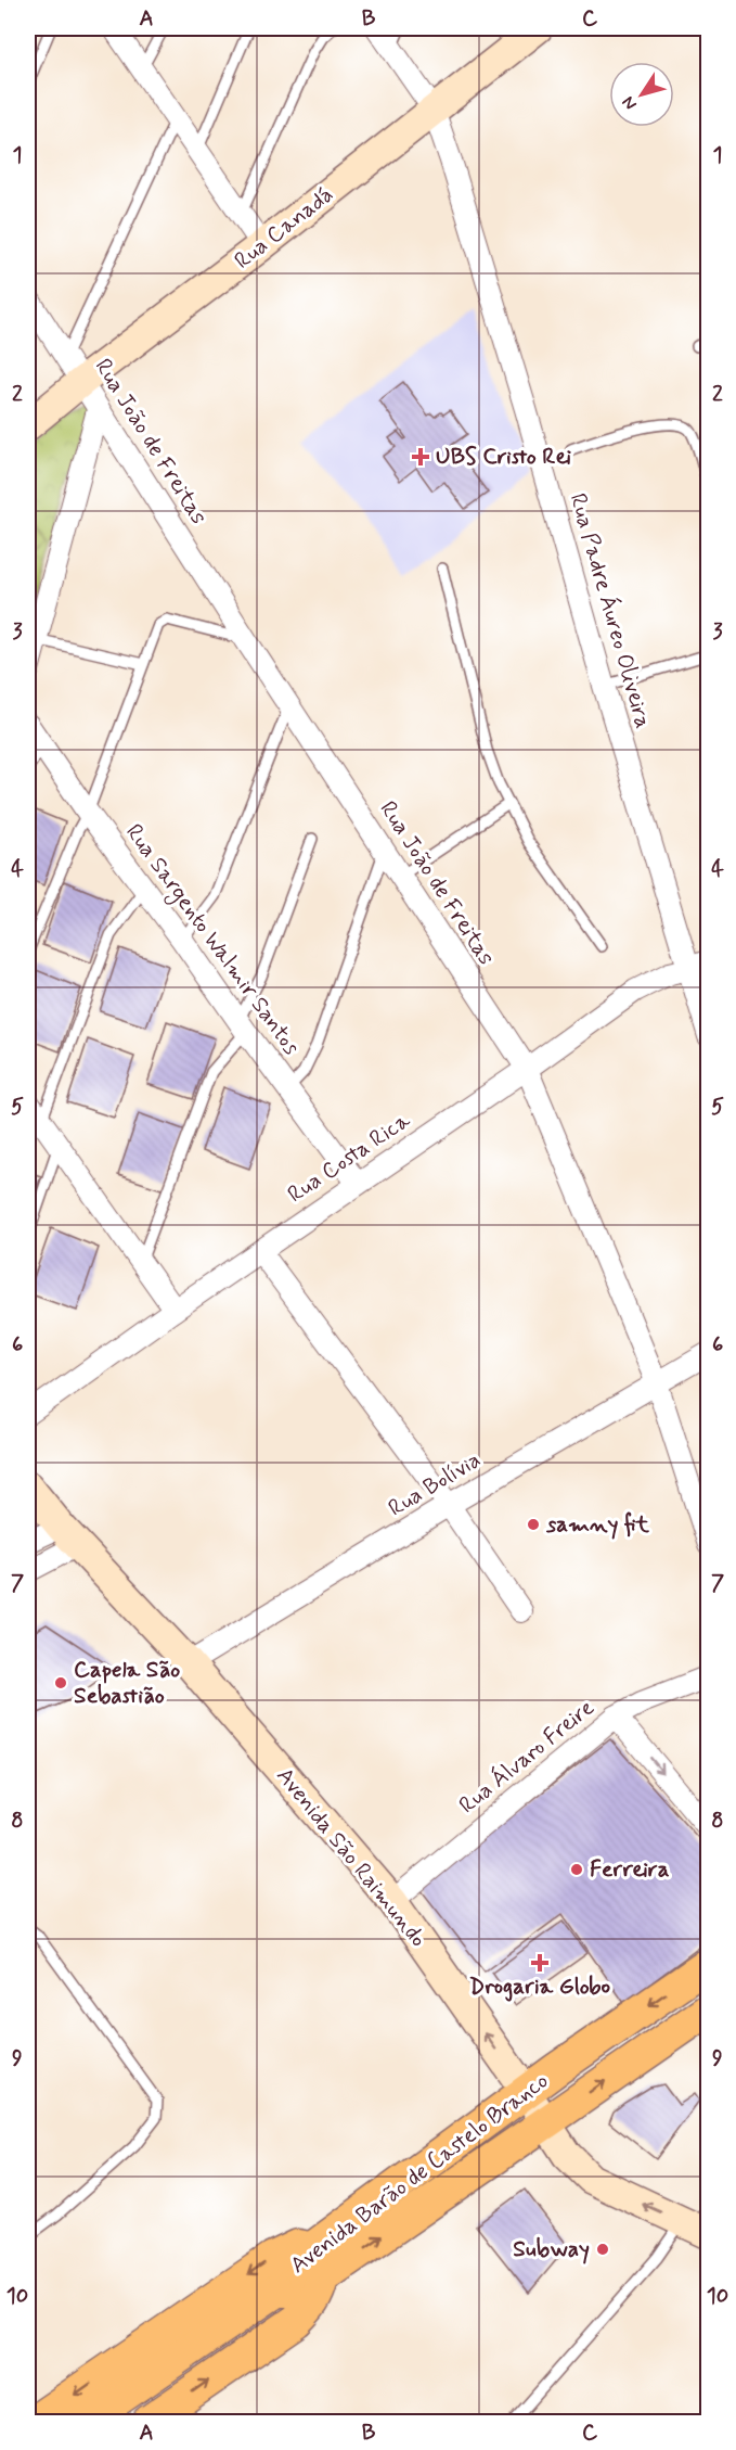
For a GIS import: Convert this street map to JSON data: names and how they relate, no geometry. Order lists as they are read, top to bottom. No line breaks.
{"streets":{"main road":["Avenida Barão de Castelo Branco"],"street":["Rua Canadá","Rua João de Freitas","Rua Padre Áureo Oliveira","Rua Sargento Walmir Santos","Rua Costa Rica","Rua Bolívia","Rua Álvaro Freire","Avenida São Raimundo"]},"crossings":[["Rua Canadá","Rua João de Freitas"],["Rua Canadá","Rua Padre Áureo Oliveira"],["Rua João de Freitas","Rua Costa Rica"],["Rua João de Freitas","Rua Bolívia"],["Rua Padre Áureo Oliveira","Rua Costa Rica"],["Rua Sargento Walmir Santos","Rua Costa Rica"],["Rua Bolívia","Avenida São Raimundo"],["Rua Álvaro Freire","Avenida São Raimundo"],["Avenida São Raimundo","Avenida Barão de Castelo Branco"]],"one_way":["Avenida São Raimundo"],"places":{"health":["UBS Cristo Rei","Drogaria Globo"],"other":["samny fit","Capela São Sebastião","Ferreira","Subway"]},"north":"bottom left","grid":{"columns":["A","B","C"],"rows":["1","2","3","4","5","6","7","8","9","10"]}}
